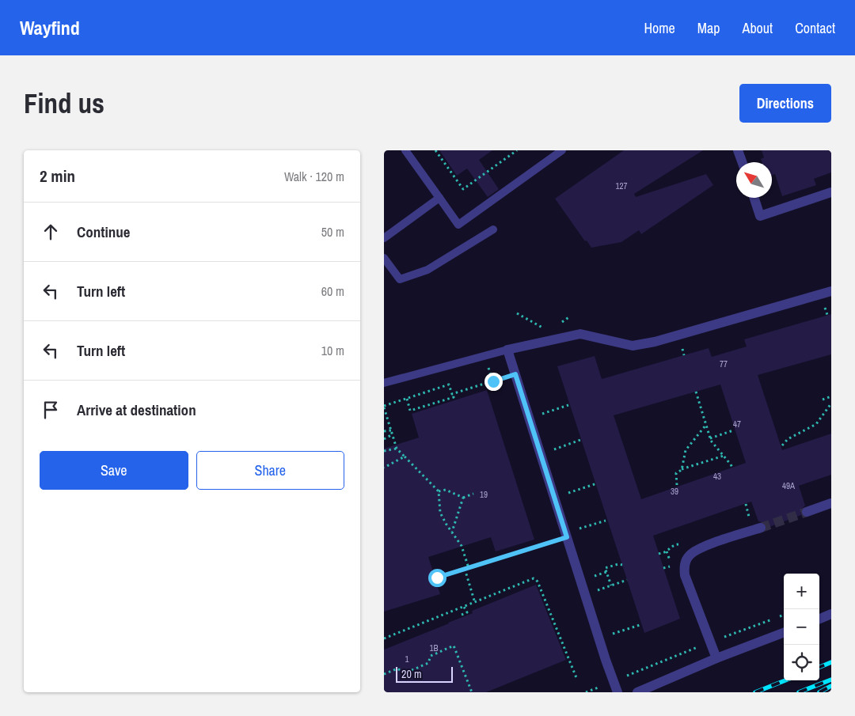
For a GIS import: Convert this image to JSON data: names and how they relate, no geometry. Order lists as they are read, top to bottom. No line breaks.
{"house_numbers":["127","77","47","43","49A","39","19","1B","1"],"scale_bar":"20 m","north":"top left","page":{"header":"Wayfind","nav":["Home","Map","About","Contact"],"buttons":["Directions",["Save","Share"]],"title":"Find us","heading":["2 min","Walk · 120 m"],"list":[["Continue","50 m"],["Turn left","60 m"],["Turn left","10 m"],"Arrive at destination"],"map_buttons":["+","−"],"scale":"20 m"}}
